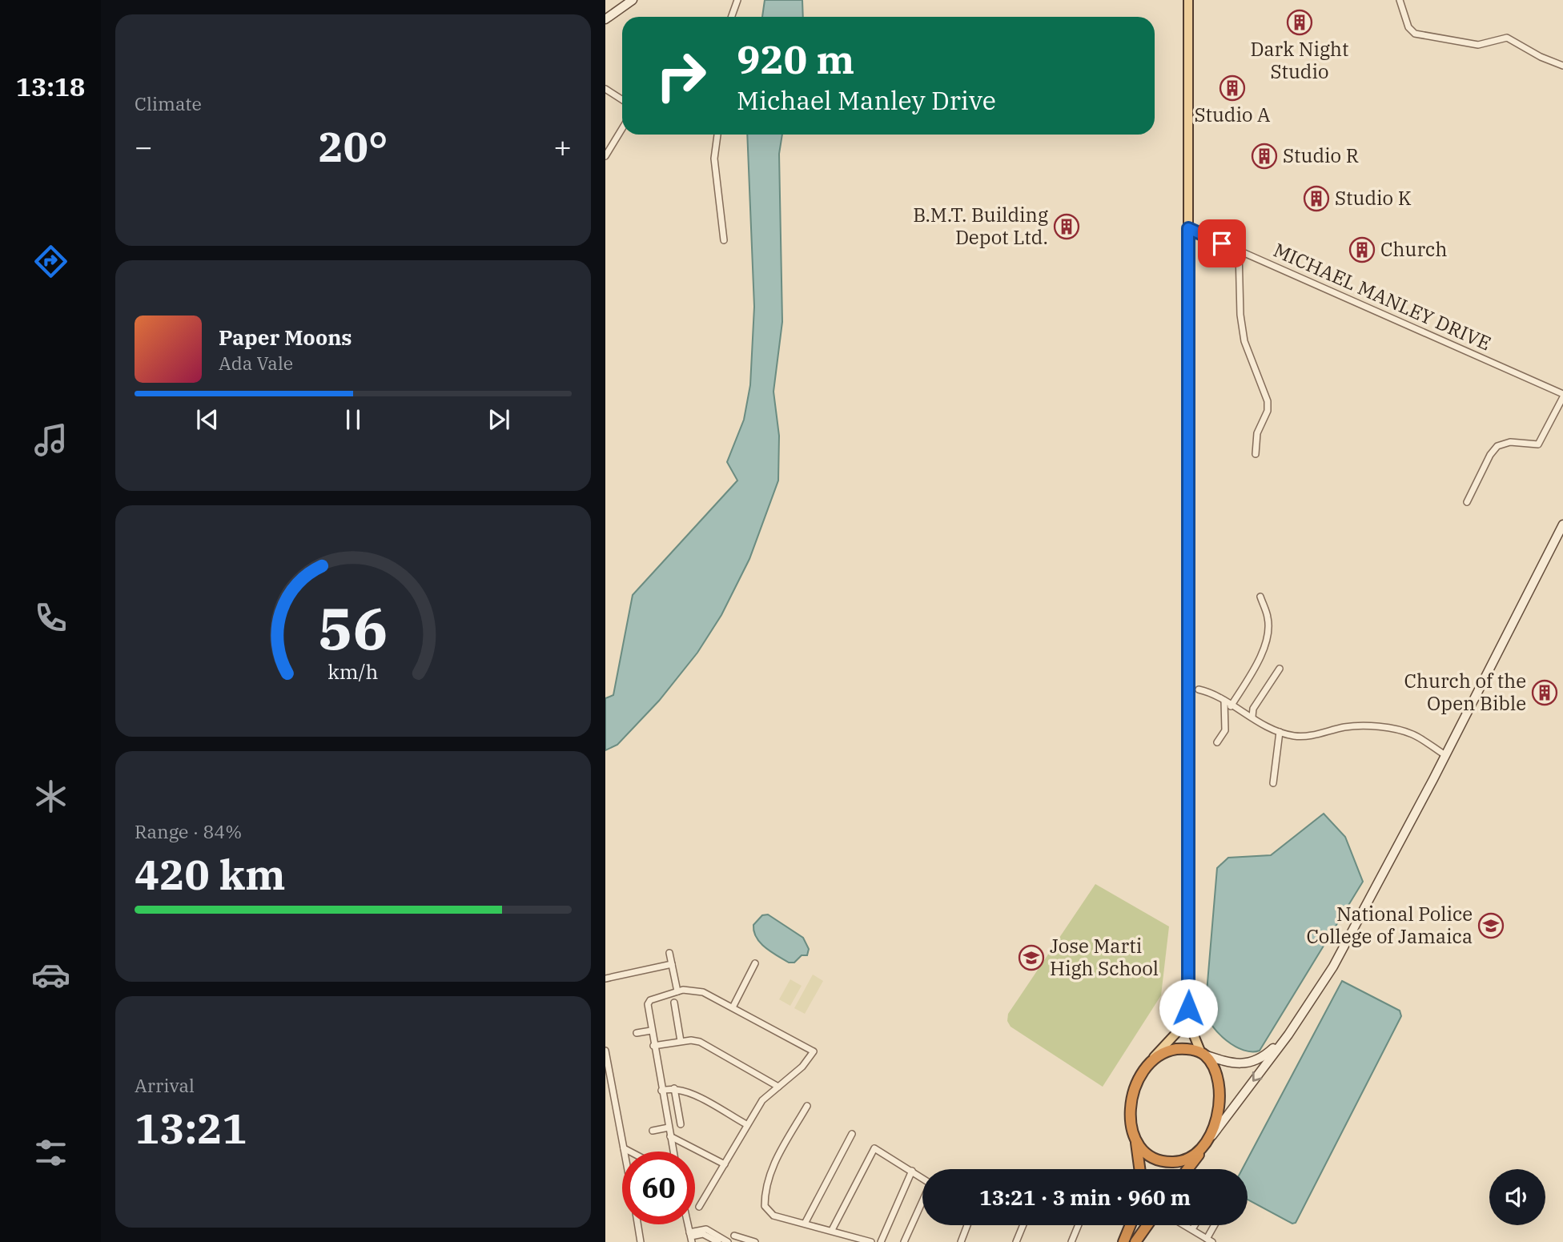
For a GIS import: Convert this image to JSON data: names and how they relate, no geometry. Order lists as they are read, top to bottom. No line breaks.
{"streets":{"street":["MICHAEL MANLEY DRIVE"]},"places":{"building":["Dark Night Studio","Studio A","Studio R","Studio K","B.M.T. Building Depot Ltd.","Church","Church of the Open Bible"],"school or university":["National Police College of Jamaica","Jose Marti High School"]},"page":{"tabs":"13:18","tile":["Climate",["Range · 84%","420 km"],["Arrival","13:21"]],"turn":["920 m","Michael Manley Drive"],"heat":["−","20°","+"],"song":["Paper Moons","Ada Vale"],"limit":"60","trip":"13:21 · 3 min · 960 m","gauge":["56","km/h"]}}
